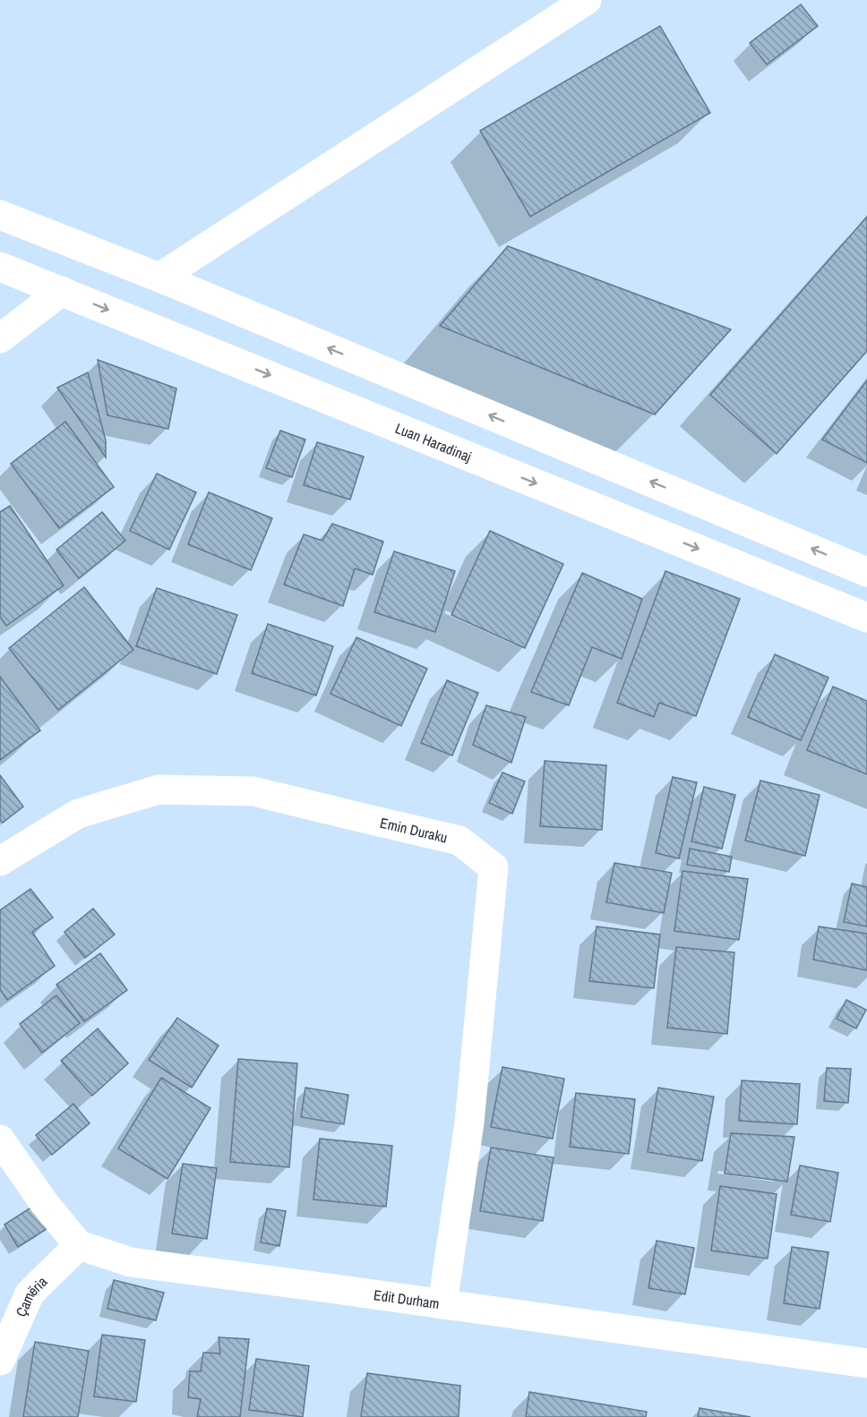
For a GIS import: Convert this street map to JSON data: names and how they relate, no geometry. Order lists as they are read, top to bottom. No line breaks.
{"streets":{"street":["Luan Haradinaj","Emin Duraku","Çamëria","Edit Durham"]},"crossings":[["Emin Duraku","Edit Durham"],["Çamëria","Edit Durham"]]}
